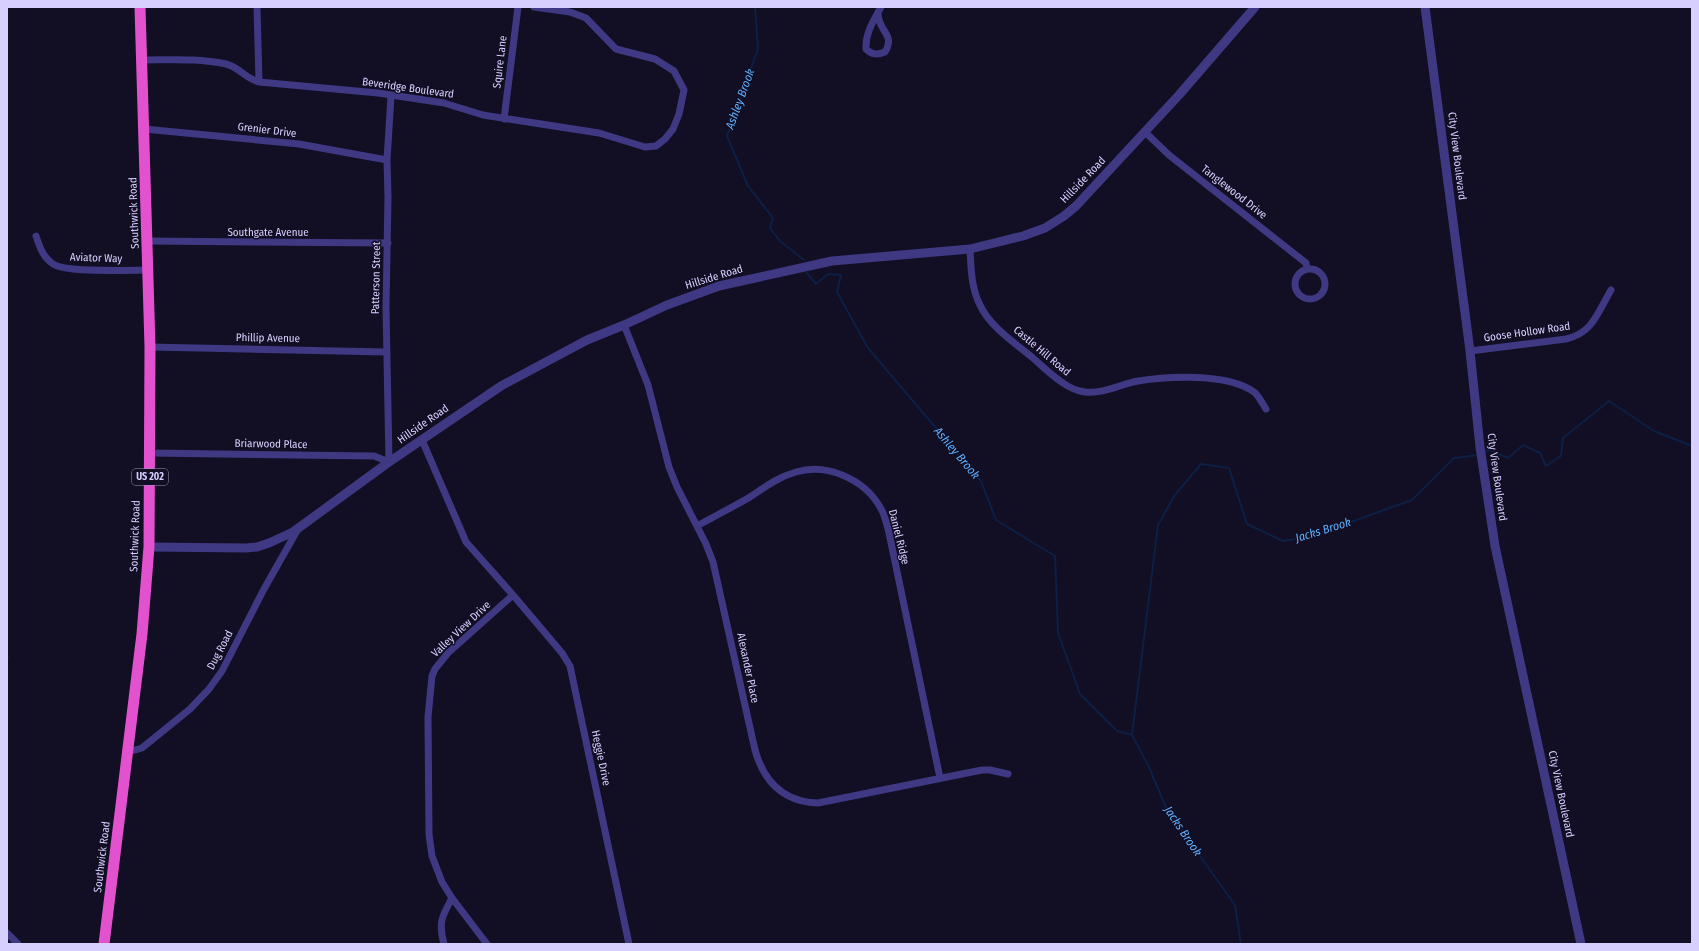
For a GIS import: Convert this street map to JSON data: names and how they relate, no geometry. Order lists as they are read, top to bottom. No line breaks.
{"streets":{"highway":["Southwick Road","US 202"],"street":["Squire Lane","Beveridge Boulevard","Grenier Drive","City View Boulevard","Hillside Road","Tanglewood Drive","Southgate Avenue","Aviator Way","Patterson Street","Goose Hollow Road","Phillip Avenue","Castle Hill Road","Briarwood Place","Daniel Ridge","Valley View Drive","Dug Road","Alexander Place","Heggie Drive"]},"crossings":[["Squire Lane","Beveridge Boulevard"],["Beveridge Boulevard","Southwick Road"],["Beveridge Boulevard","Patterson Street"],["Grenier Drive","Southwick Road"],["Grenier Drive","Patterson Street"],["City View Boulevard","Goose Hollow Road"],["Hillside Road","Tanglewood Drive"],["Hillside Road","Southwick Road"],["Hillside Road","Patterson Street"],["Hillside Road","Castle Hill Road"],["Hillside Road","Briarwood Place"],["Hillside Road","Dug Road"],["Hillside Road","Alexander Place"],["Southwick Road","Southgate Avenue"],["Southwick Road","Aviator Way"],["Southwick Road","Phillip Avenue"],["Southwick Road","Briarwood Place"],["Southwick Road","Dug Road"],["Southgate Avenue","Patterson Street"],["Patterson Street","Phillip Avenue"],["Patterson Street","Briarwood Place"],["Daniel Ridge","Alexander Place"],["Valley View Drive","Heggie Drive"]],"water":["Ashley Brook","Jacks Brook"]}
